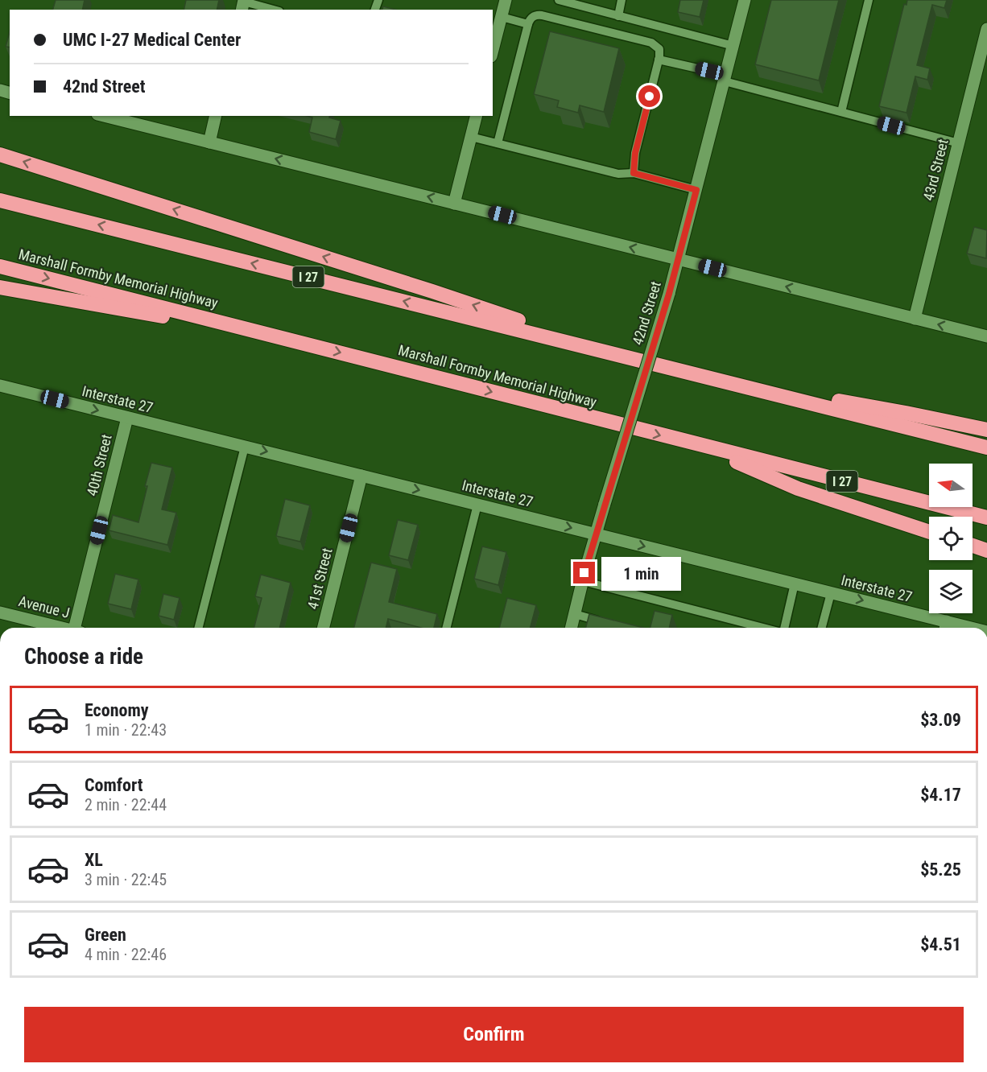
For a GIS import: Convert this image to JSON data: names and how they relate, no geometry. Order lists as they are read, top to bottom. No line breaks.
{"streets":{"highway":["I 27","Marshall Formby Memorial Highway"],"main road":["43rd Street","42nd Street","Interstate 27","40th Street","41st Street","Avenue J"]},"crossings":[["42nd Street","Interstate 27"],["Interstate 27","40th Street"],["Interstate 27","41st Street"]],"one_way":["Interstate 27"],"north":"left","page":{"banner":["UMC I-27 Medical Center","42nd Street"],"bubble":"1 min","heading":"Choose a ride","list":[{"name":"Economy","note":"1 min · 22:43","value":"$3.09"},{"name":"Comfort","note":"2 min · 22:44","value":"$4.17"},{"name":"XL","note":"3 min · 22:45","value":"$5.25"},{"name":"Green","note":"4 min · 22:46","value":"$4.51"}],"buttons":"Confirm"}}
